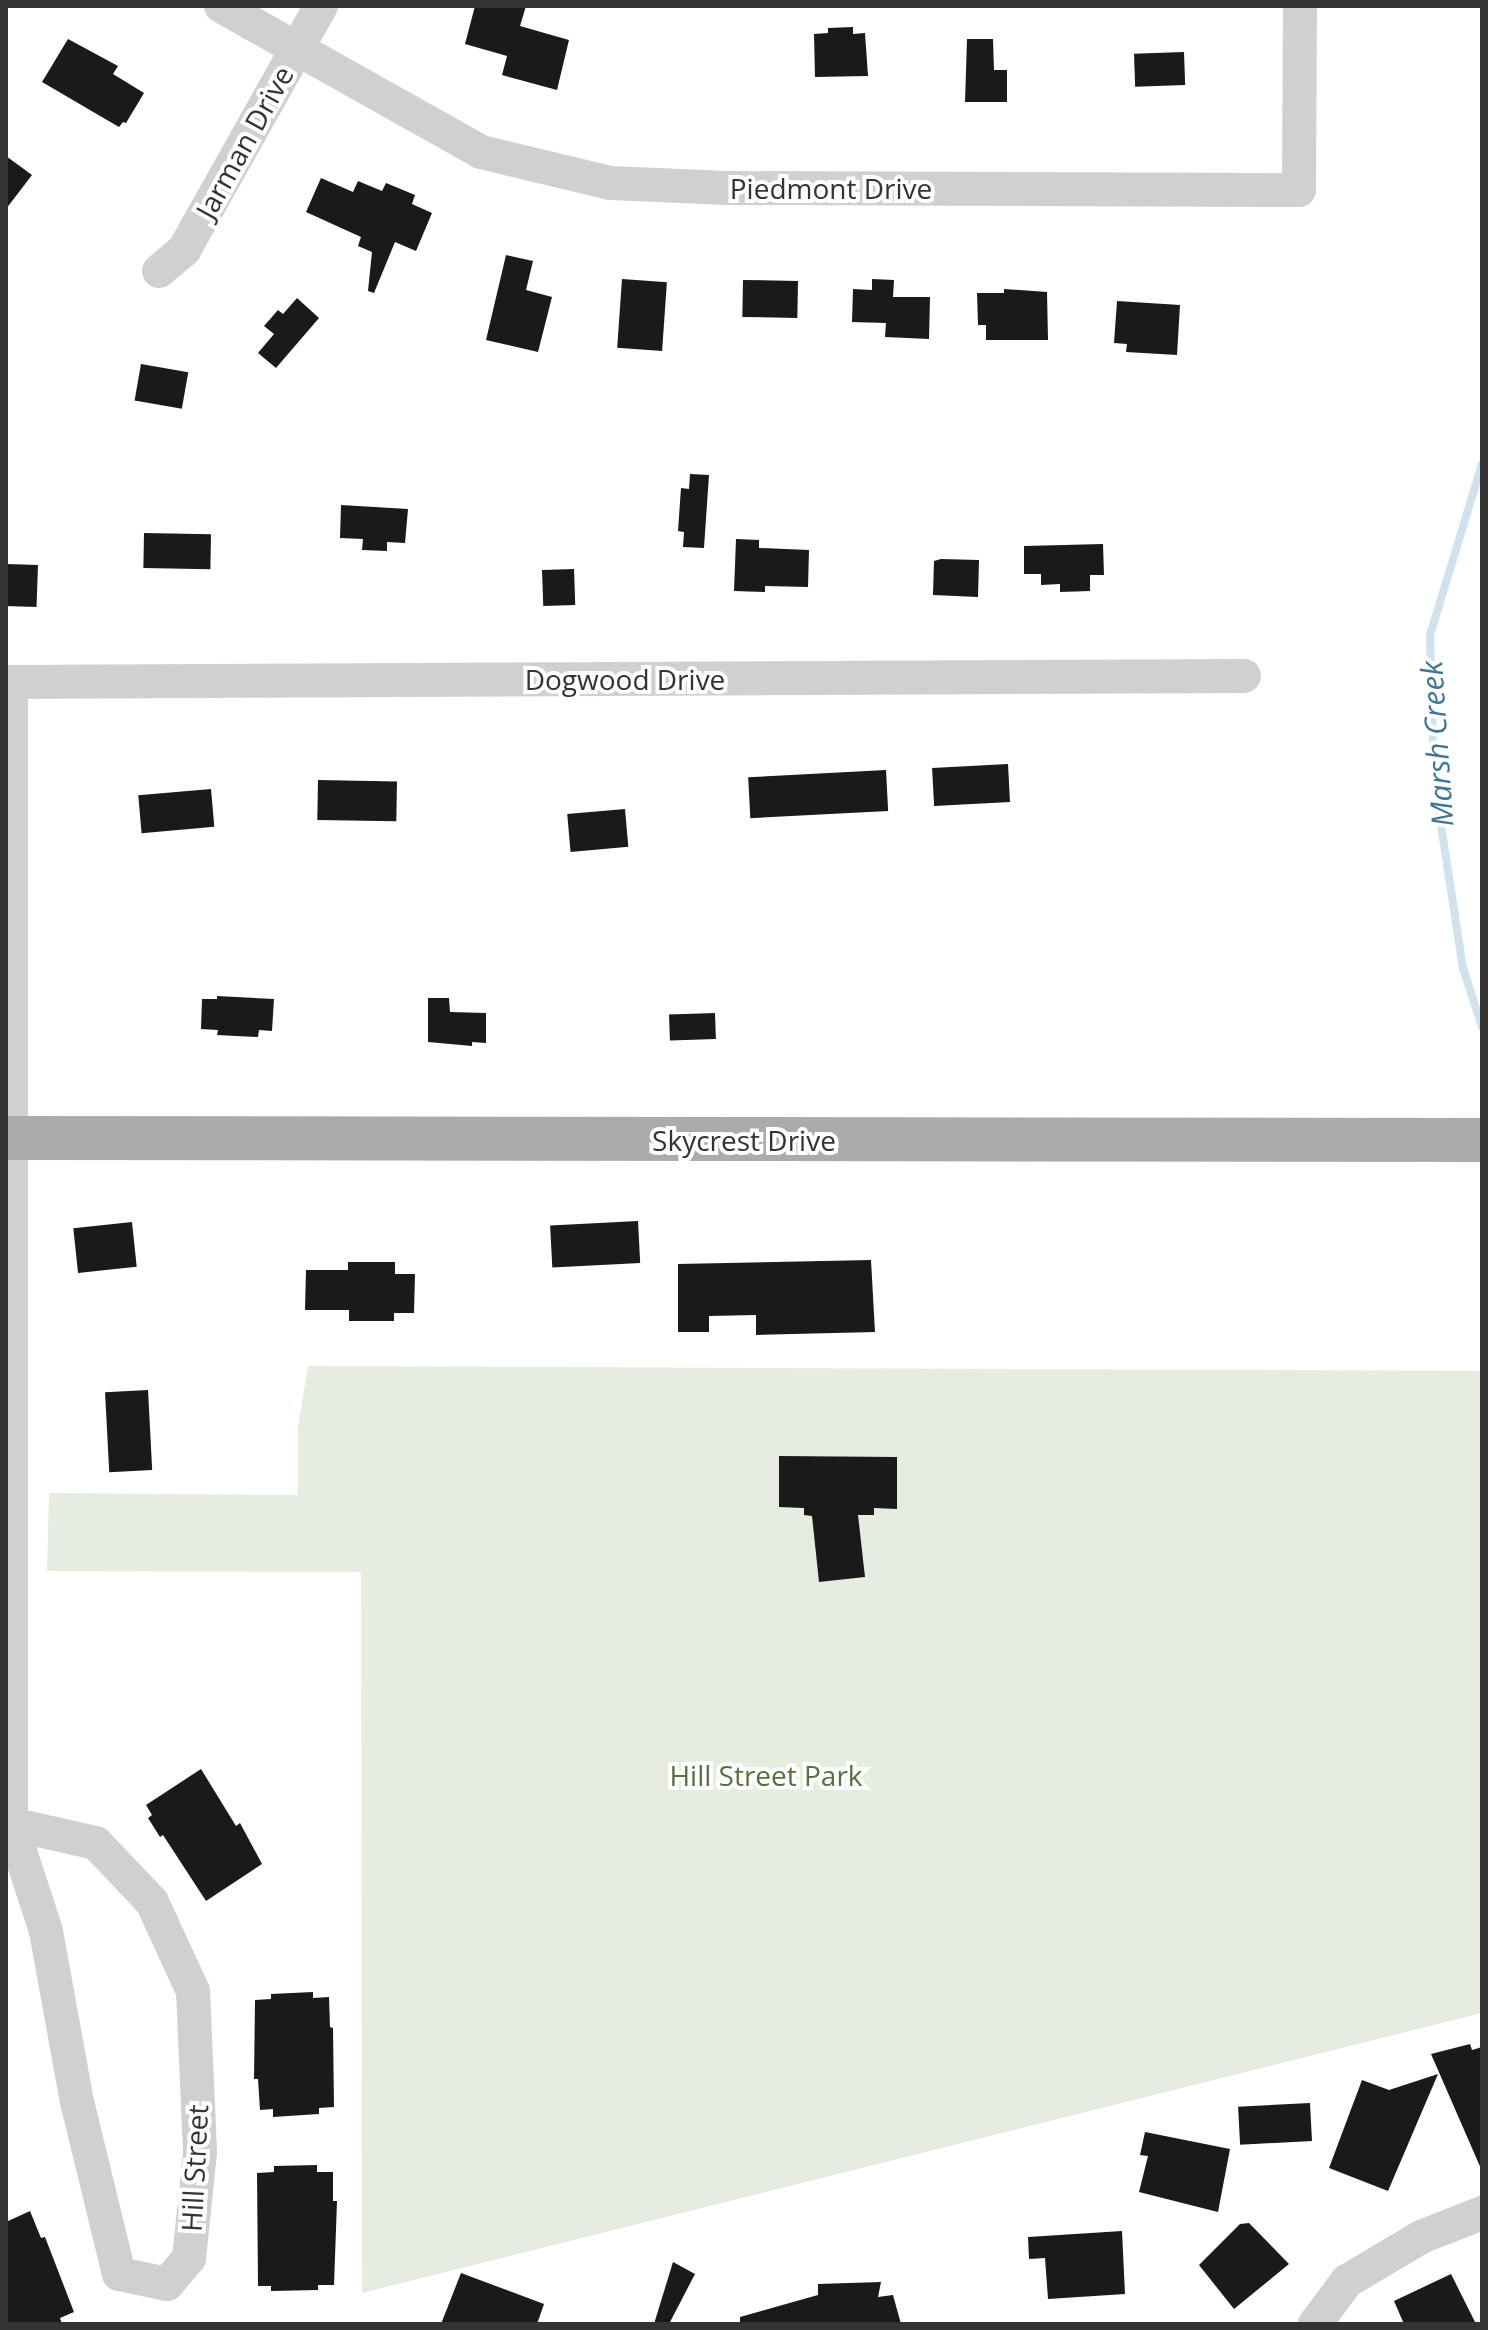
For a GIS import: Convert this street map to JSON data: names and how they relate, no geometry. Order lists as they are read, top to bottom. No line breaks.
{"streets":{"main road":["Skycrest Drive"],"street":["Jarman Drive","Piedmont Drive","Dogwood Drive","Hill Street"]},"crossings":[["Jarman Drive","Piedmont Drive"],["Dogwood Drive","Hill Street"],["Skycrest Drive","Hill Street"]],"water":["Marsh Creek"],"parks":["Hill Street Park"]}
